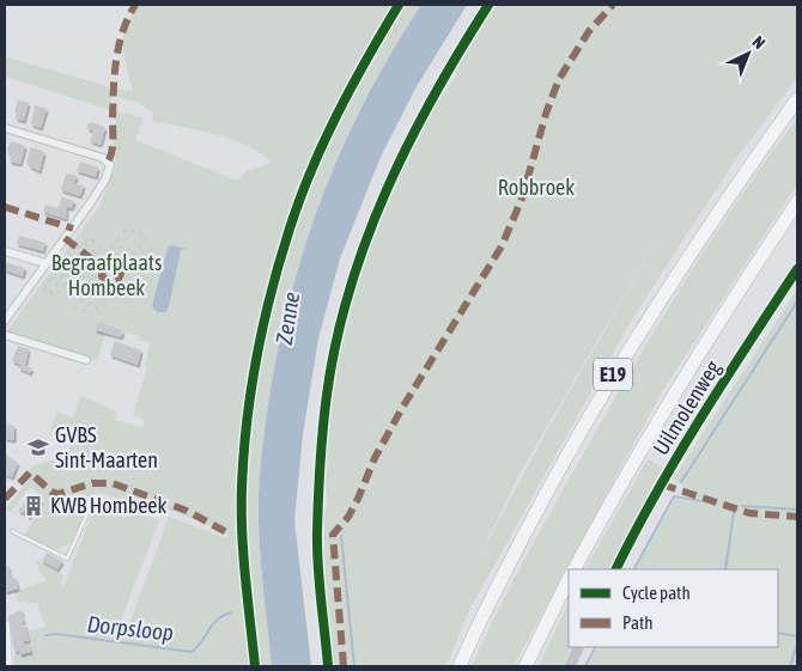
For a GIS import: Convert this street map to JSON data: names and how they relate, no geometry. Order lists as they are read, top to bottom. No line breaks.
{"streets":{"highway":["E19"],"main road":["Uilmolenweg"]},"water":["Zenne","Dorpsloop"],"parks":["Robbroek","Begraafplaats Hombeek"],"places":{"school or university":["GVBS Sint-Maarten"],"building":["KWB Hombeek"]},"legend":["Cycle path","Path"],"north":"top right"}
